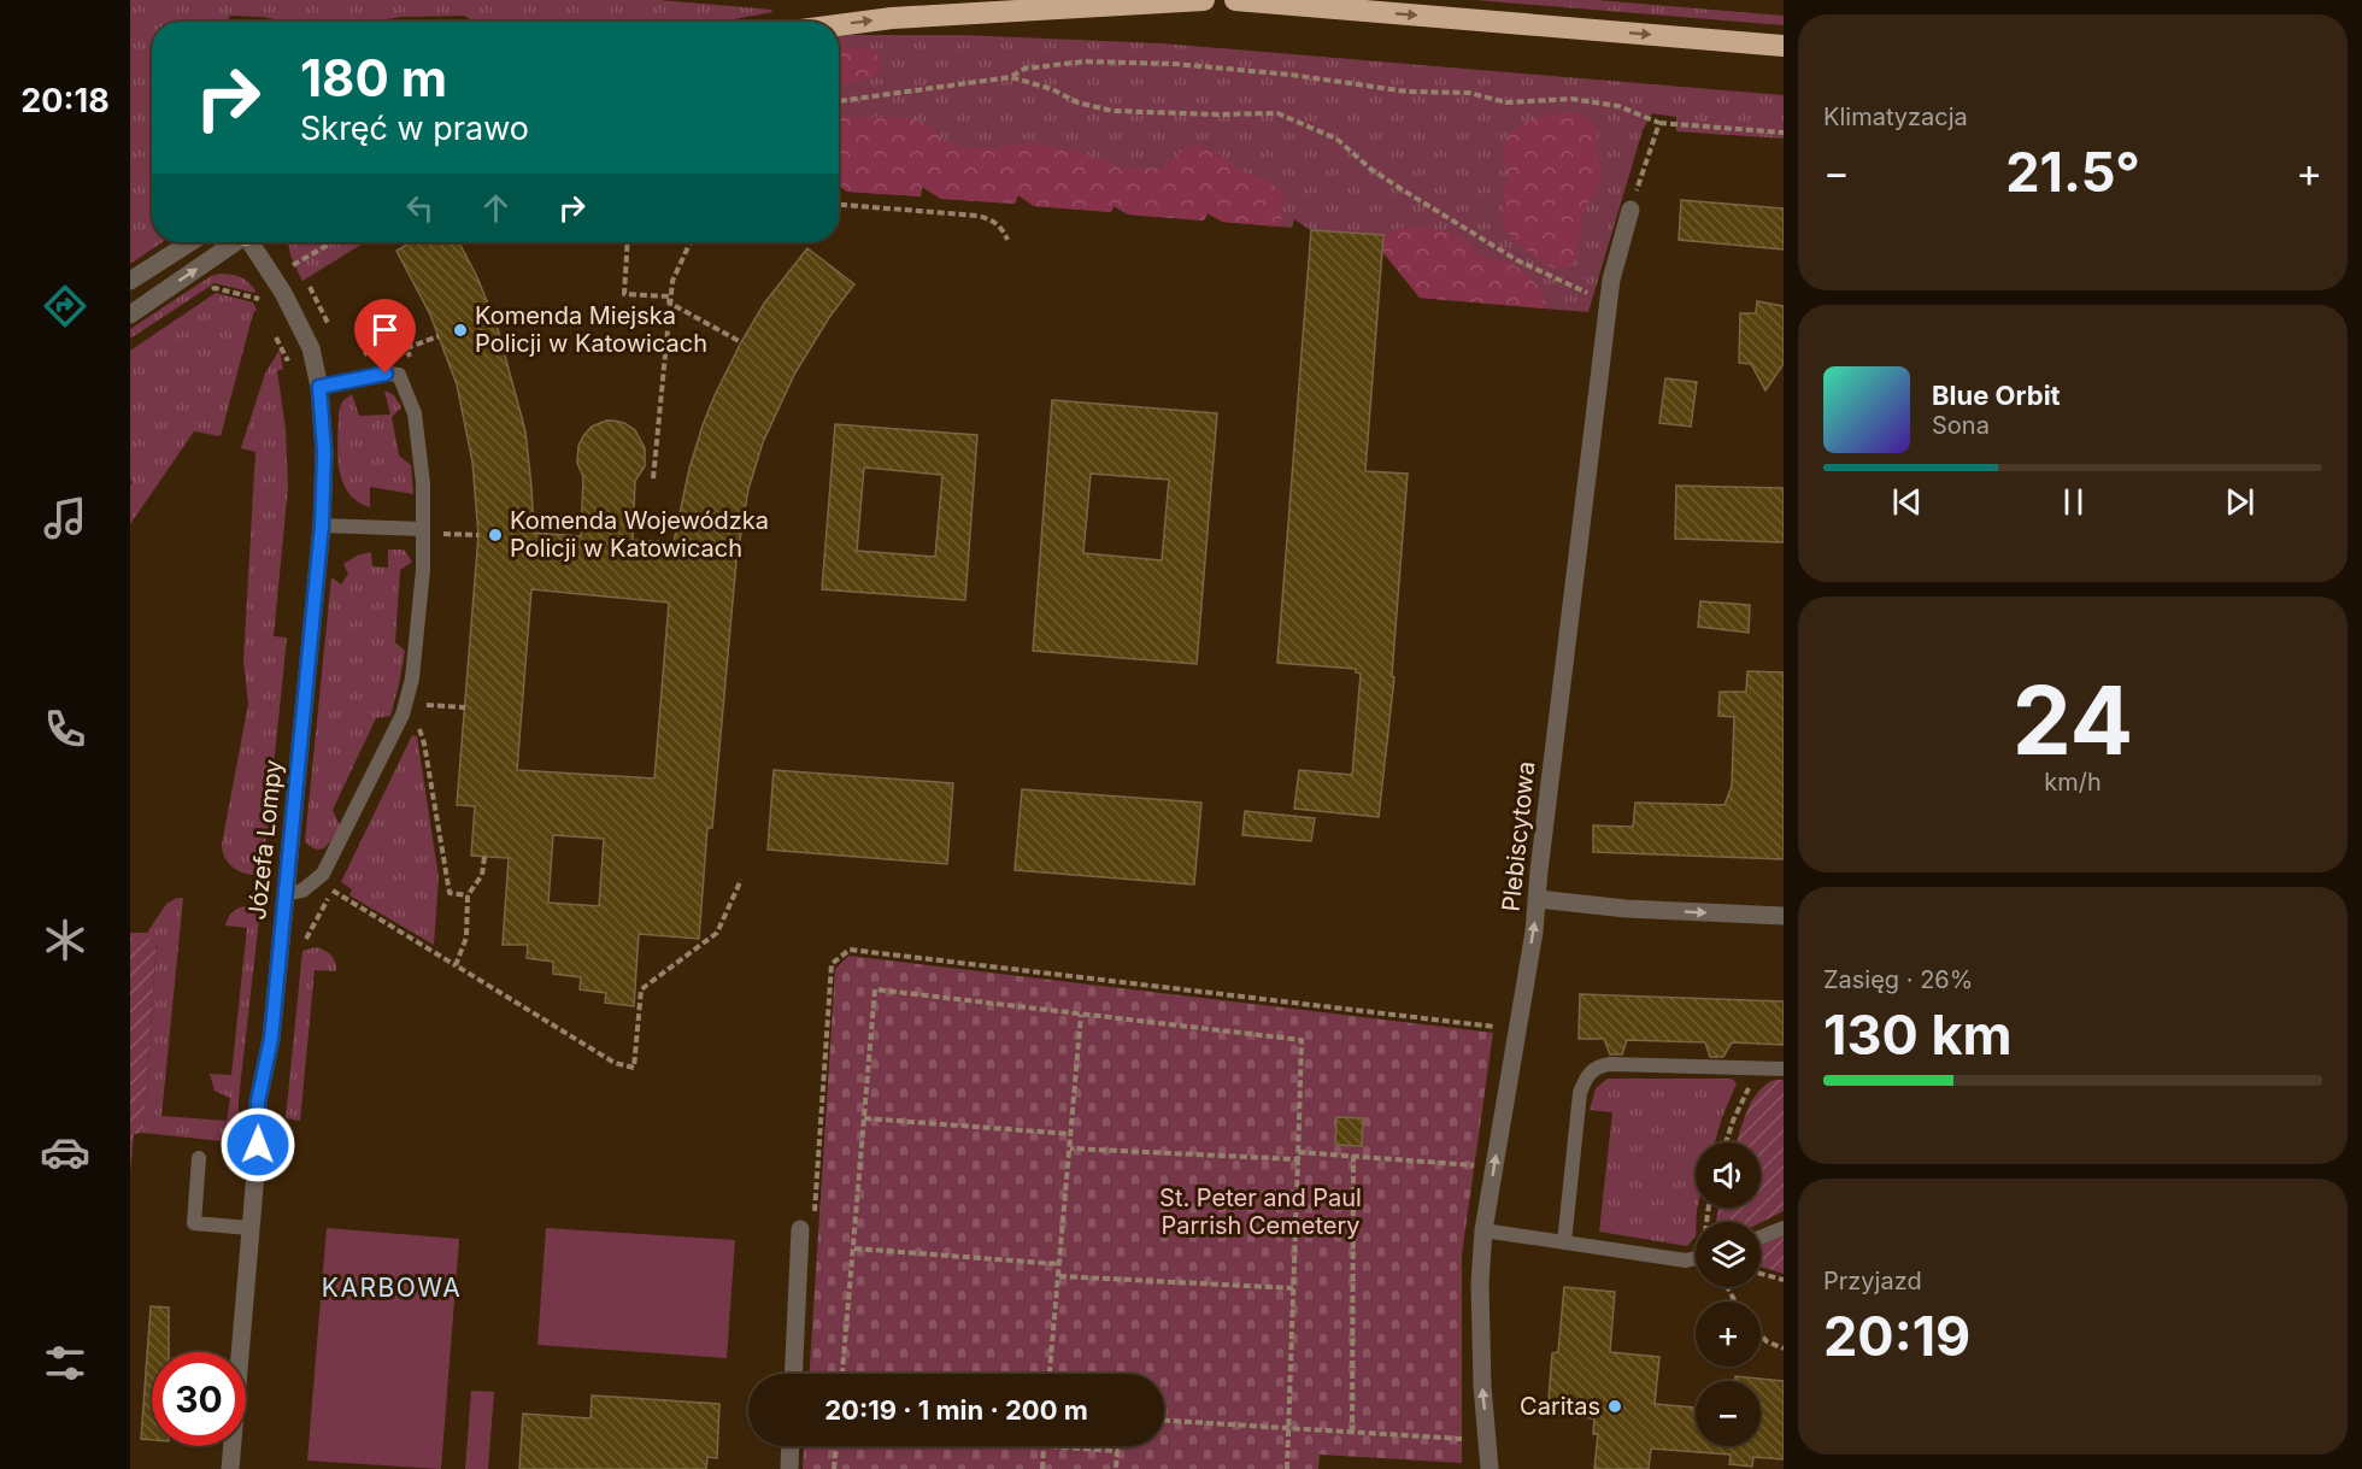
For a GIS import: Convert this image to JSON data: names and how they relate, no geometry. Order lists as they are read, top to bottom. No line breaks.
{"streets":{"street":["Plebiscytowa","Józefa Lompy"]},"one_way":["Plebiscytowa"],"districts":["KARBOWA"],"parks":["St. Peter and Paul Parrish Cemetery"],"places":["Komenda Miejska Policji w Katowicach","Komenda Wojewódzka Policji w Katowicach","Caritas"],"page":{"tabs":"20:18","tile":["Klimatyzacja",["24","km/h"],["Zasięg · 26%","130 km"],["Przyjazd","20:19"]],"turn":["180 m","Skręć w prawo"],"heat":["−","21.5°","+"],"song":["Blue Orbit","Sona"],"map_buttons":["+","−"],"limit":"30","trip":"20:19 · 1 min · 200 m"}}
